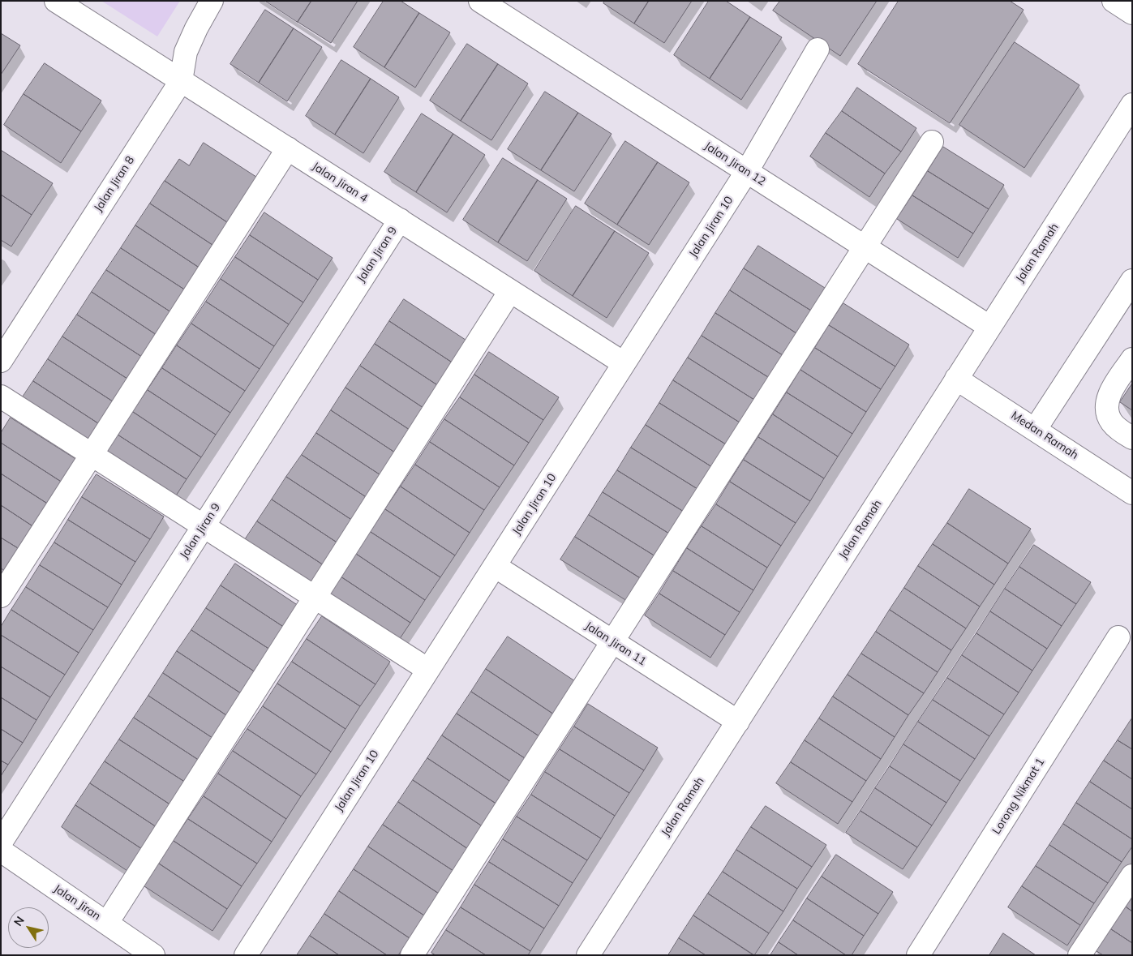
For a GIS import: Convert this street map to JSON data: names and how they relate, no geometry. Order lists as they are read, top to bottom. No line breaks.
{"streets":{"street":["Jalan Jiran 12","Jalan Jiran 4","Jalan Jiran 8","Jalan Jiran 10","Jalan Ramah","Jalan Jiran 9","Medan Ramah","Jalan Jiran 11","Lorong Nikmat 1","Jalan Jiran"]},"crossings":[["Jalan Jiran 12","Jalan Jiran 10"],["Jalan Jiran 12","Jalan Ramah"],["Jalan Jiran 4","Jalan Jiran 8"],["Jalan Jiran 4","Jalan Jiran 10"],["Jalan Jiran 4","Jalan Jiran 9"],["Jalan Jiran 10","Jalan Jiran 11"],["Jalan Ramah","Medan Ramah"],["Jalan Ramah","Jalan Jiran 11"]],"north":"top left"}
